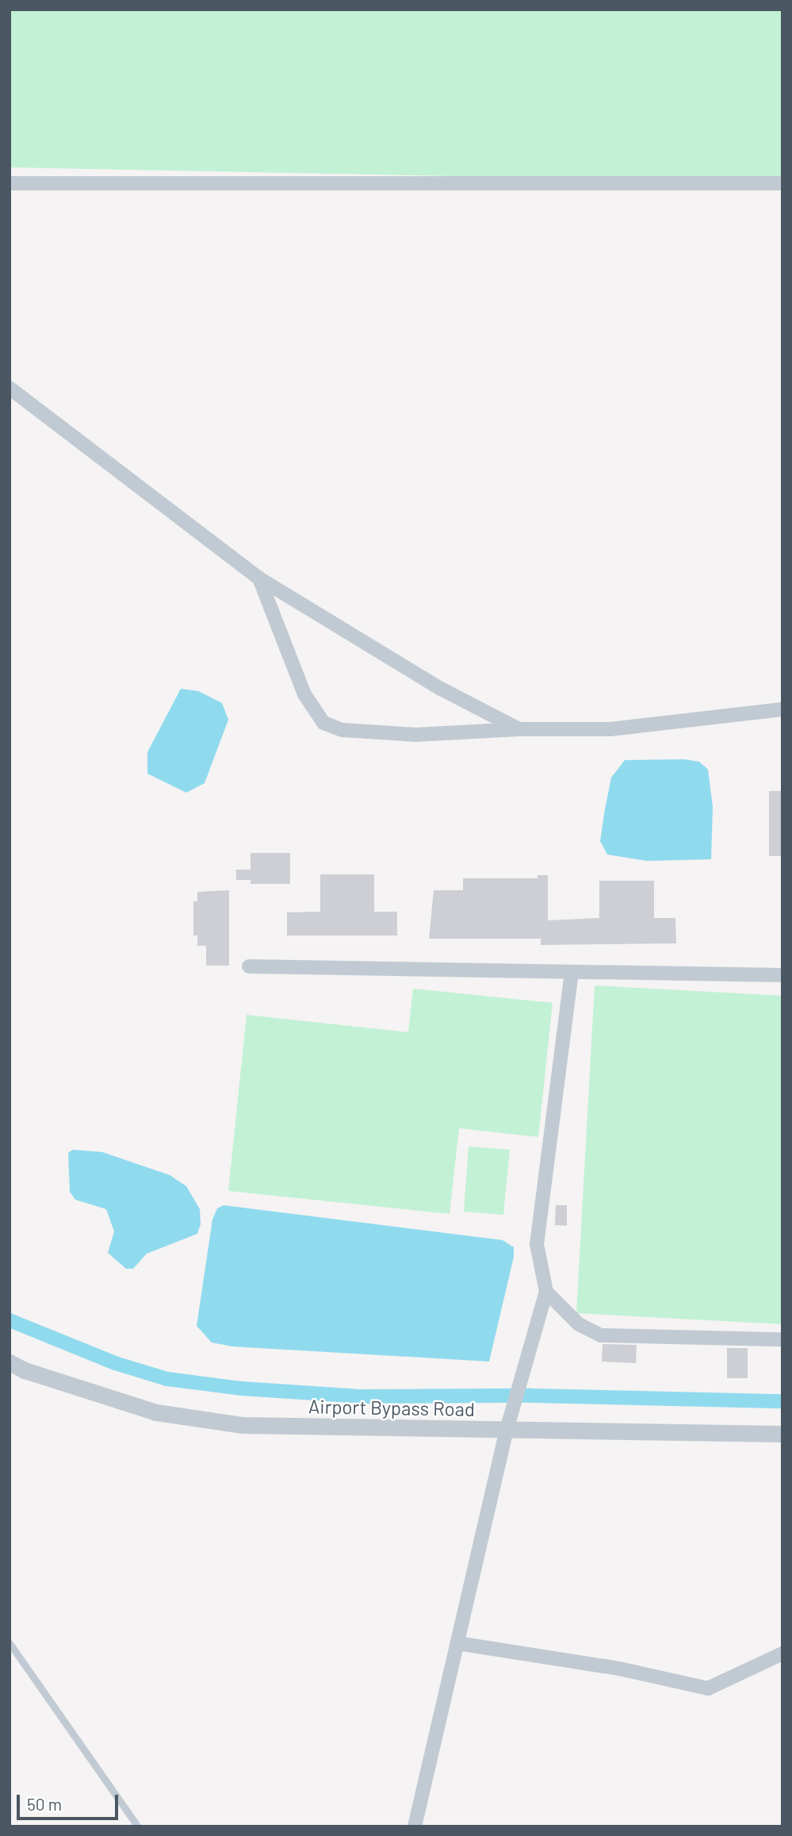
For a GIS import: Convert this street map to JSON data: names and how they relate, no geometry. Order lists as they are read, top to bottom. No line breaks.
{"streets":{"street":["Airport Bypass Road"]},"scale_bar":"50 m"}
